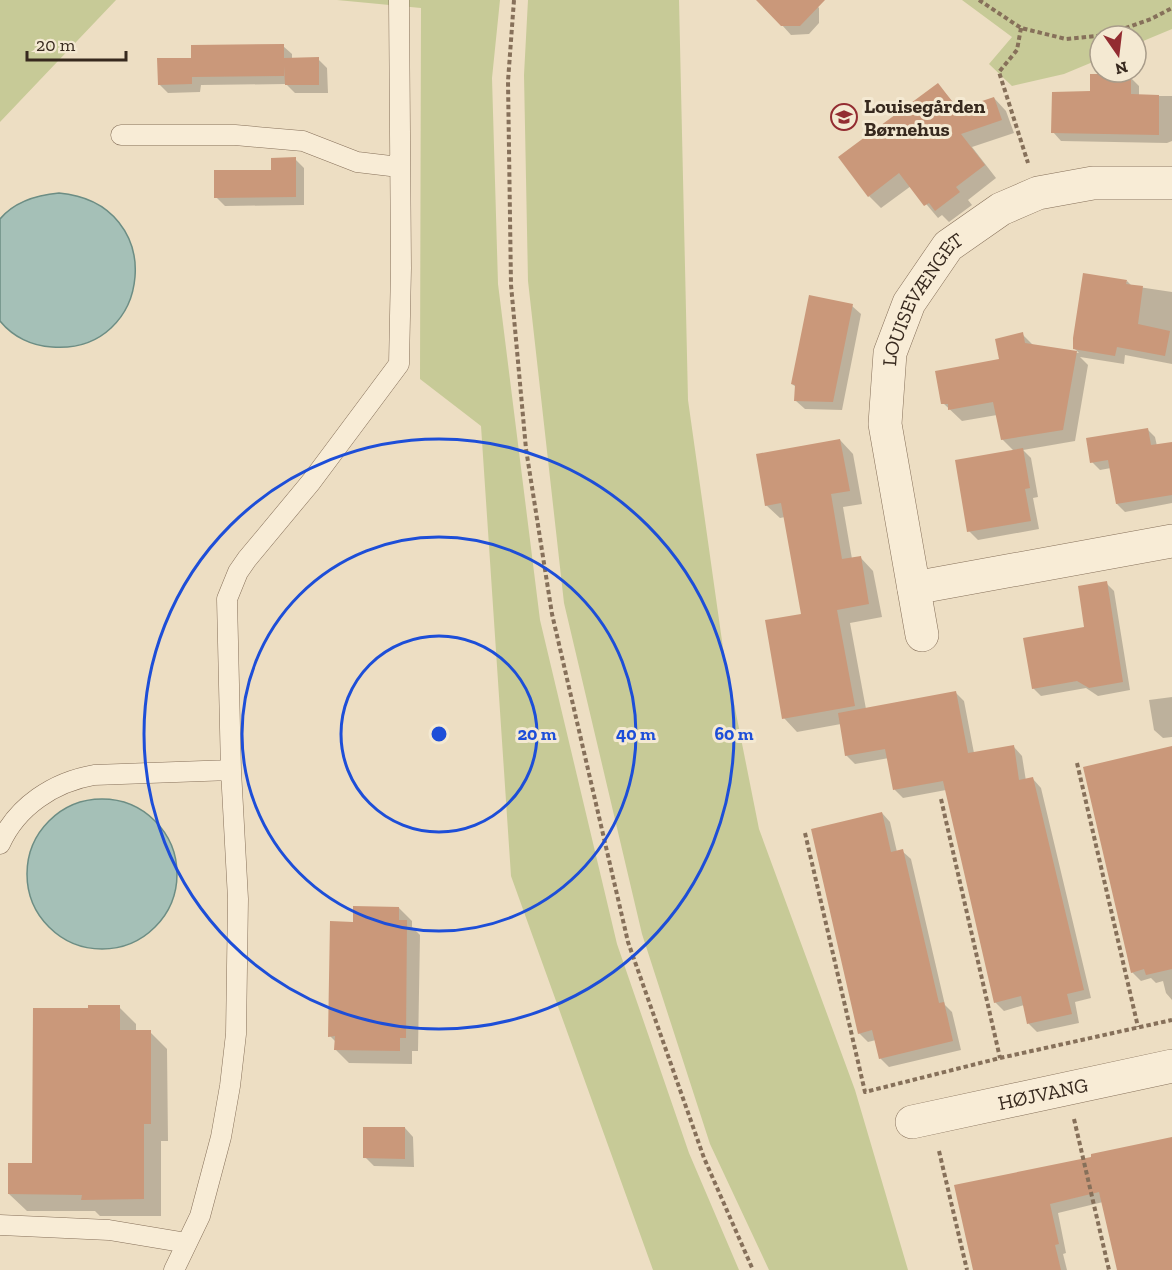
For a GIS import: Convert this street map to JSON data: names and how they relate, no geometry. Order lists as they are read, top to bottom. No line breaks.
{"streets":{"street":["LOUISEVÆNGET","HØJVANG"]},"places":{"school or university":["Louisegården Børnehus"]},"scale_bar":"20 m","north":"bottom","rings":["20 m","40 m","60 m"]}
